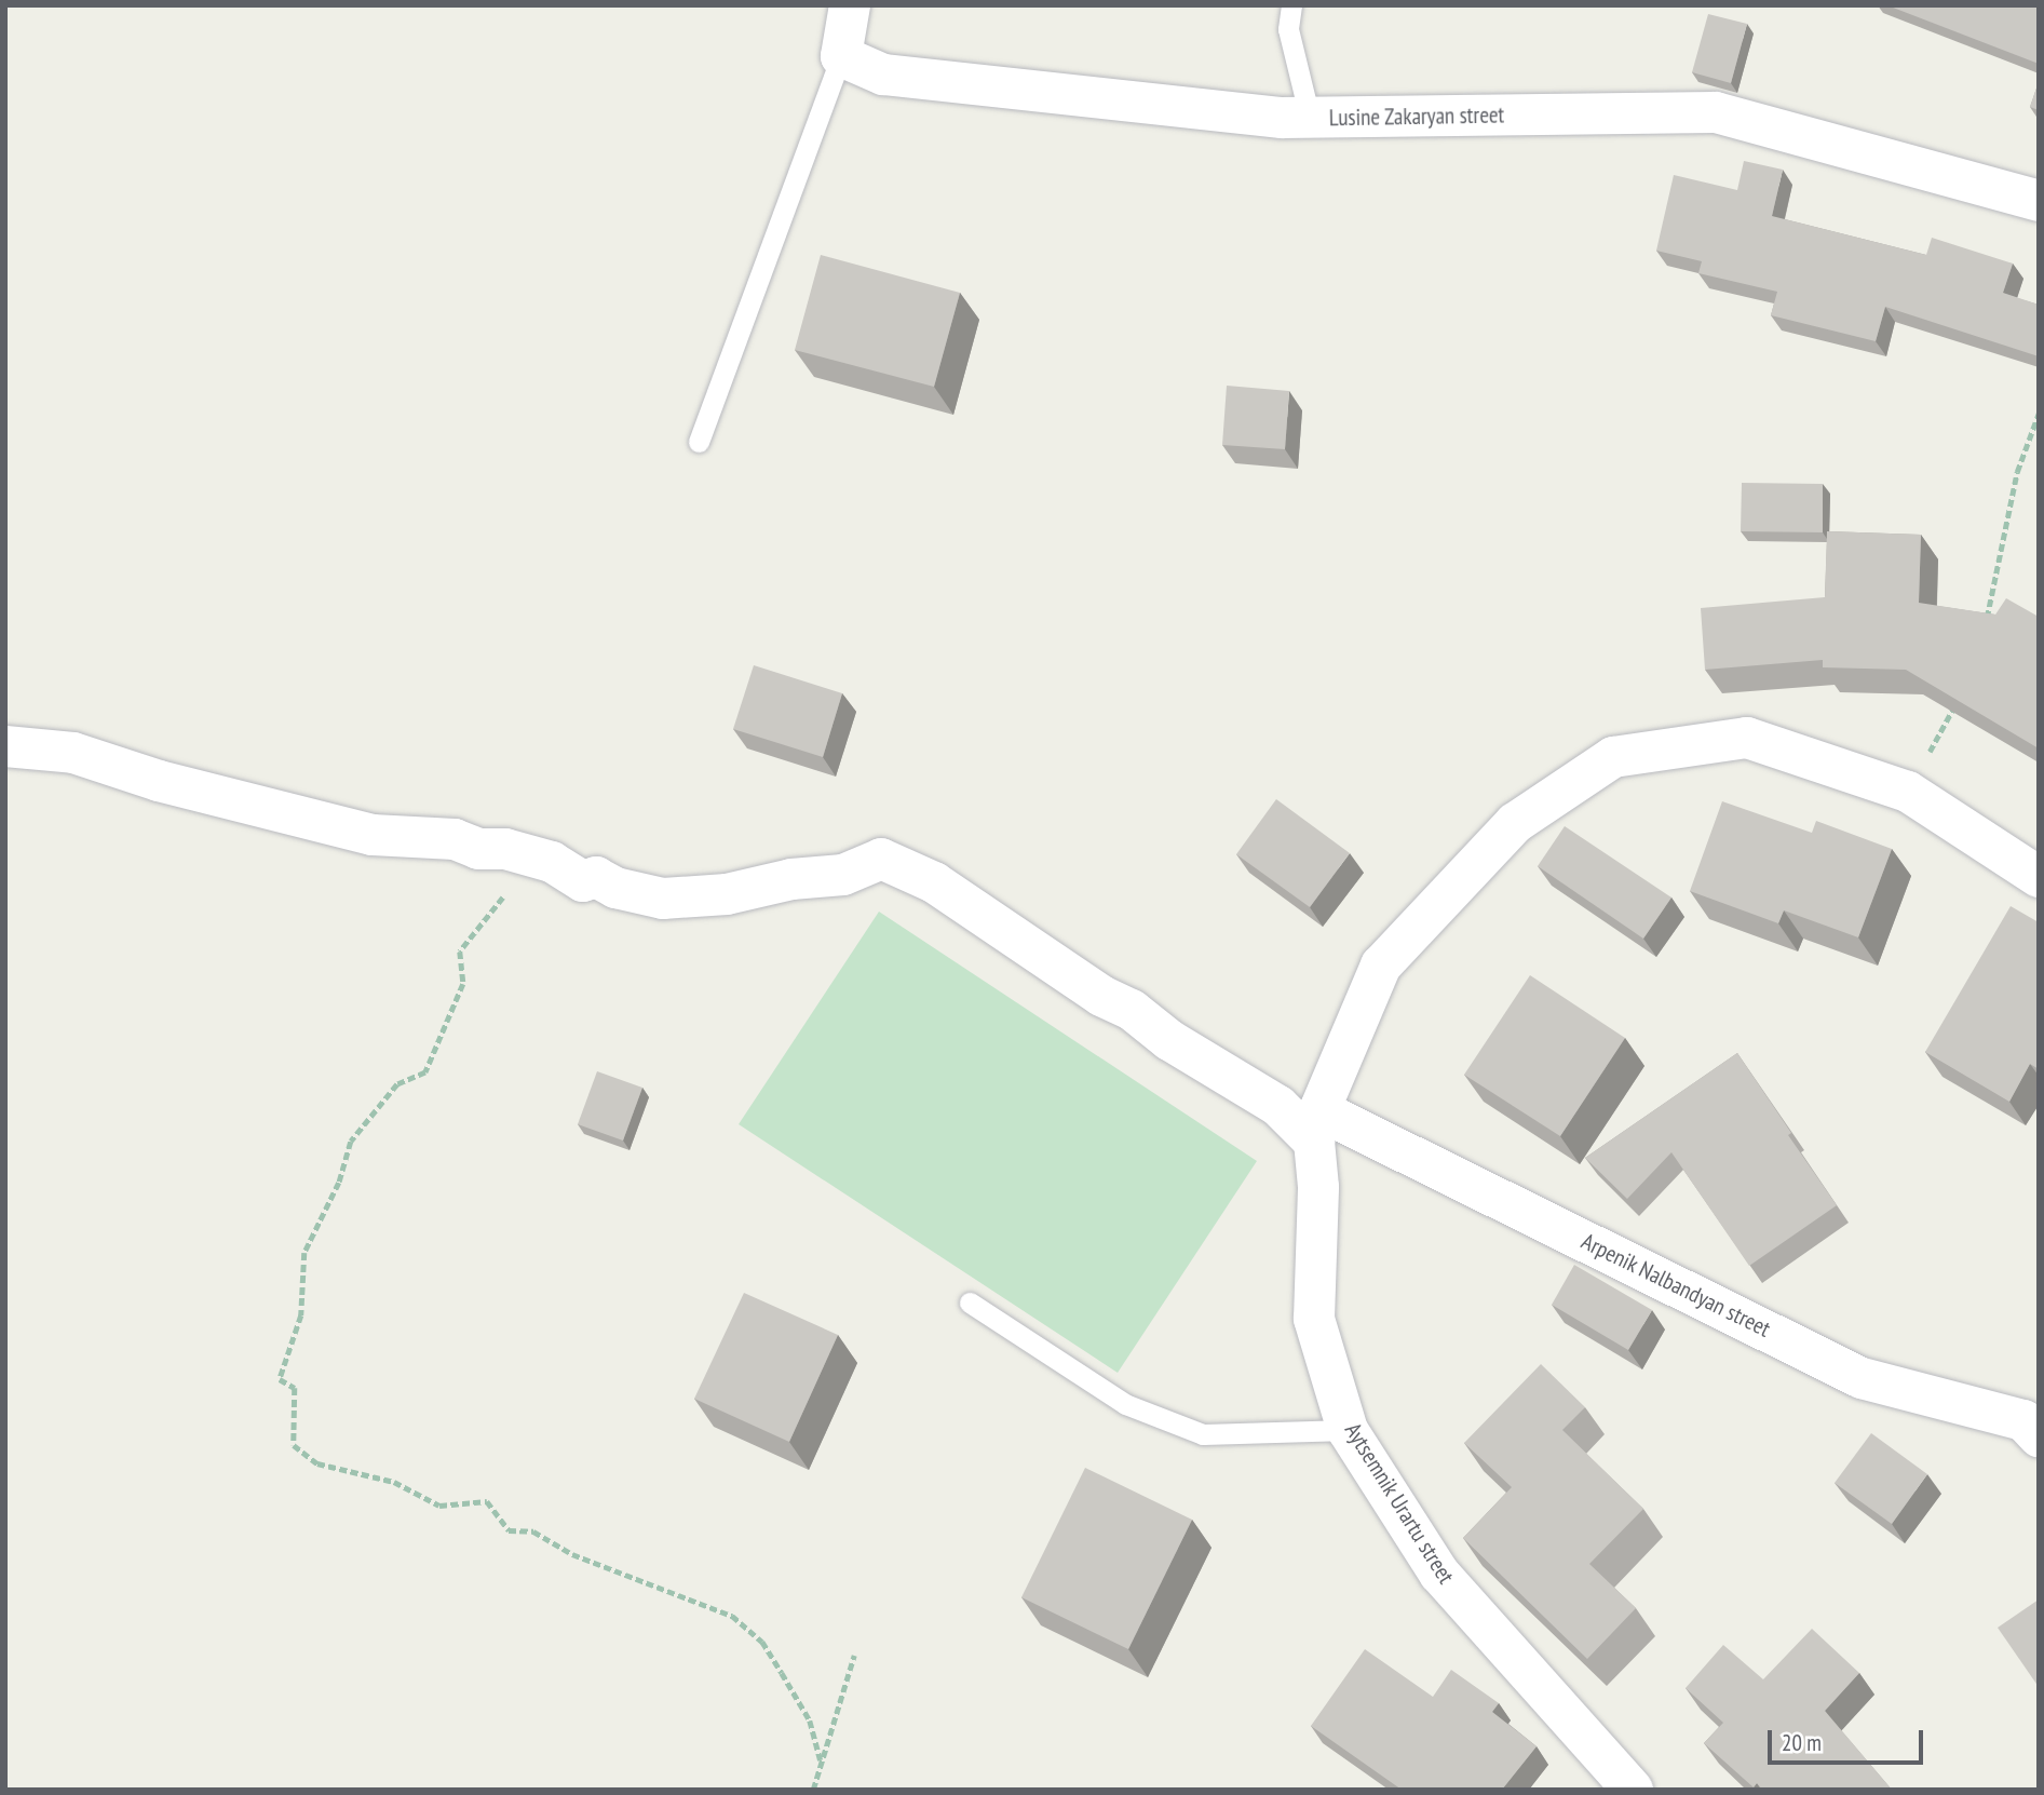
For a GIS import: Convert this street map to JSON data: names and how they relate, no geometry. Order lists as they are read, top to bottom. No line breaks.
{"streets":{"street":["Lusine Zakaryan street","Arpenik Nalbandyan street","Aytsemnik Urartu street"]},"crossings":[["Arpenik Nalbandyan street","Aytsemnik Urartu street"]],"scale_bar":"20 m"}
